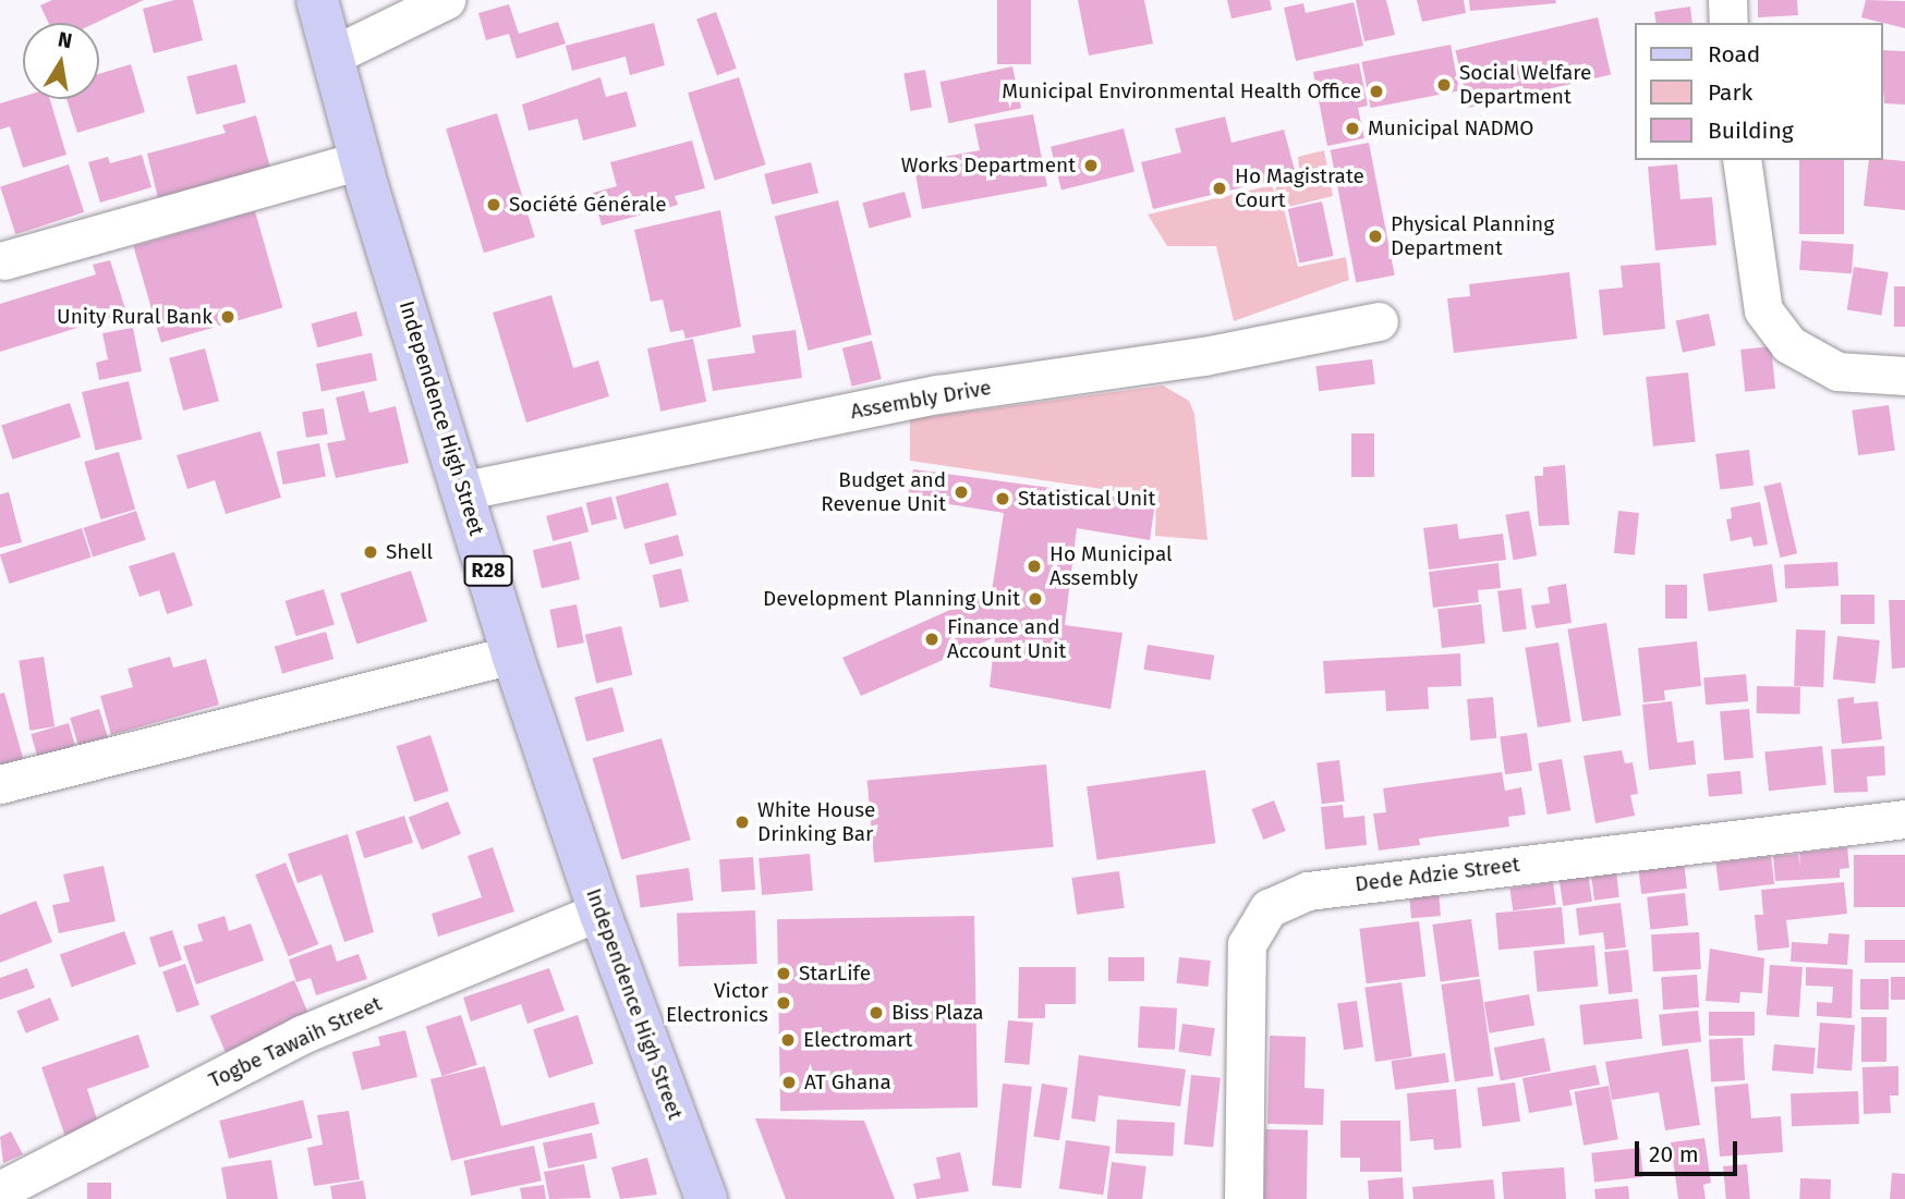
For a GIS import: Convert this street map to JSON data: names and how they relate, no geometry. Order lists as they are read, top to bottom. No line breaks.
{"streets":{"main road":["Independence High Street","R28"],"street":["Assembly Drive","Dede Adzie Street","Togbe Tawaih Street"]},"crossings":[["Assembly Drive","Independence High Street"],["Independence High Street","Togbe Tawaih Street"]],"places":["Social Welfare Department","Municipal Environmental Health Office","Municipal NADMO","Works Department","Ho Magistrate Court","Société Générale","Physical Planning Department","Unity Rural Bank","Budget and Revenue Unit","Statistical Unit","Shell","Ho Municipal Assembly","Development Planning Unit","Finance and Account Unit","White House Drinking Bar","StarLife","Victor Electronics","Biss Plaza","Electromart","AT Ghana"],"legend":["Road","Park","Building"],"scale_bar":"20 m","north":"top"}
